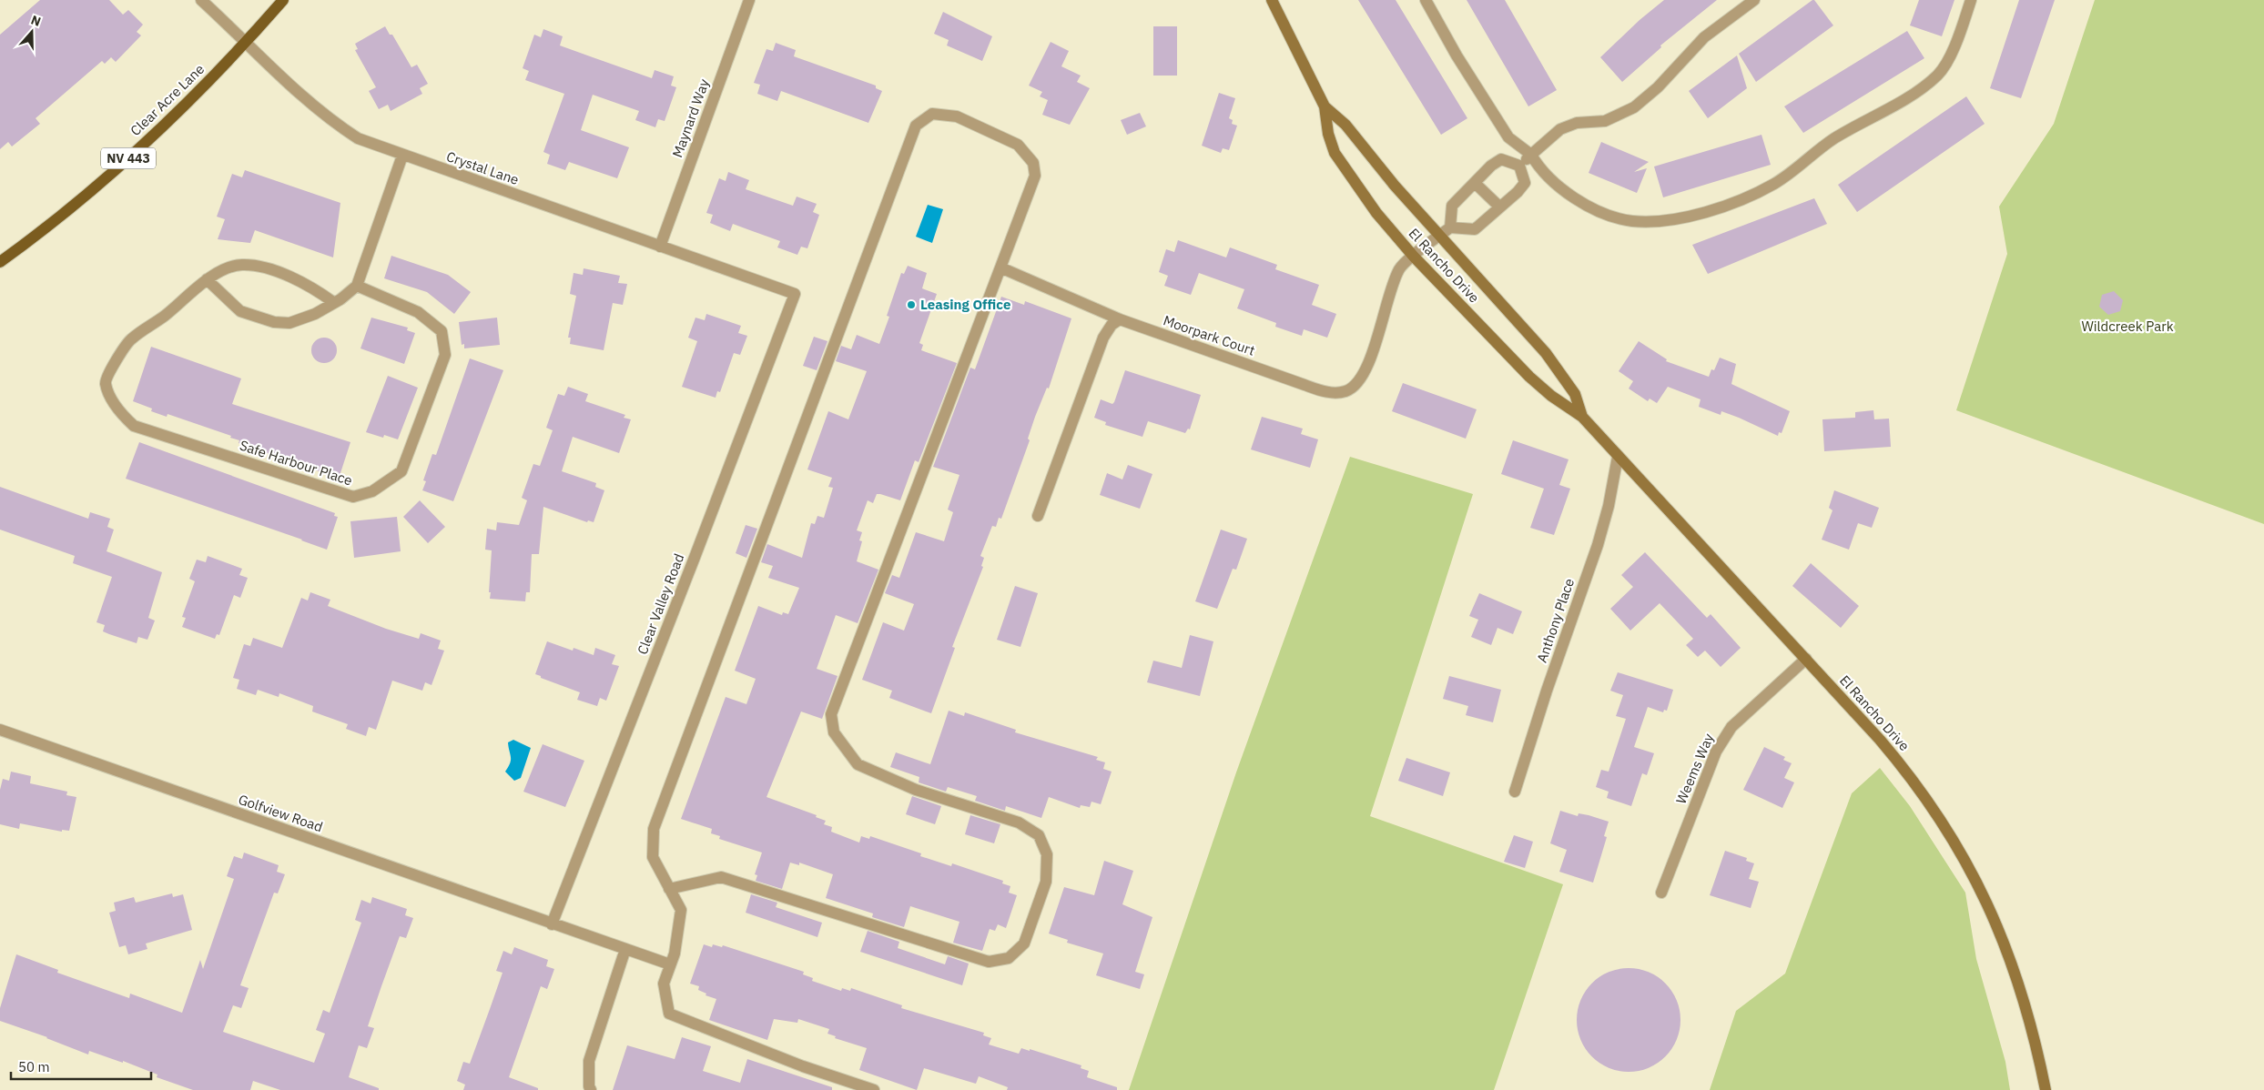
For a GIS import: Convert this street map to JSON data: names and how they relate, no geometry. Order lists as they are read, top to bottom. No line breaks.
{"streets":{"main road":["Clear Acre Lane","NV 443","El Rancho Drive"],"street":["Maynard Way","Crystal Lane","Moorpark Court","Safe Harbour Place","Clear Valley Road","Anthony Place","Weems Way","Golfview Road"]},"crossings":[["Clear Acre Lane","Crystal Lane"],["Maynard Way","Crystal Lane"],["Crystal Lane","Clear Valley Road"],["El Rancho Drive","Moorpark Court"],["El Rancho Drive","Anthony Place"],["El Rancho Drive","Weems Way"],["Clear Valley Road","Golfview Road"]],"parks":["Wildcreek Park"],"places":["Leasing Office"],"scale_bar":"50 m","north":"top"}
